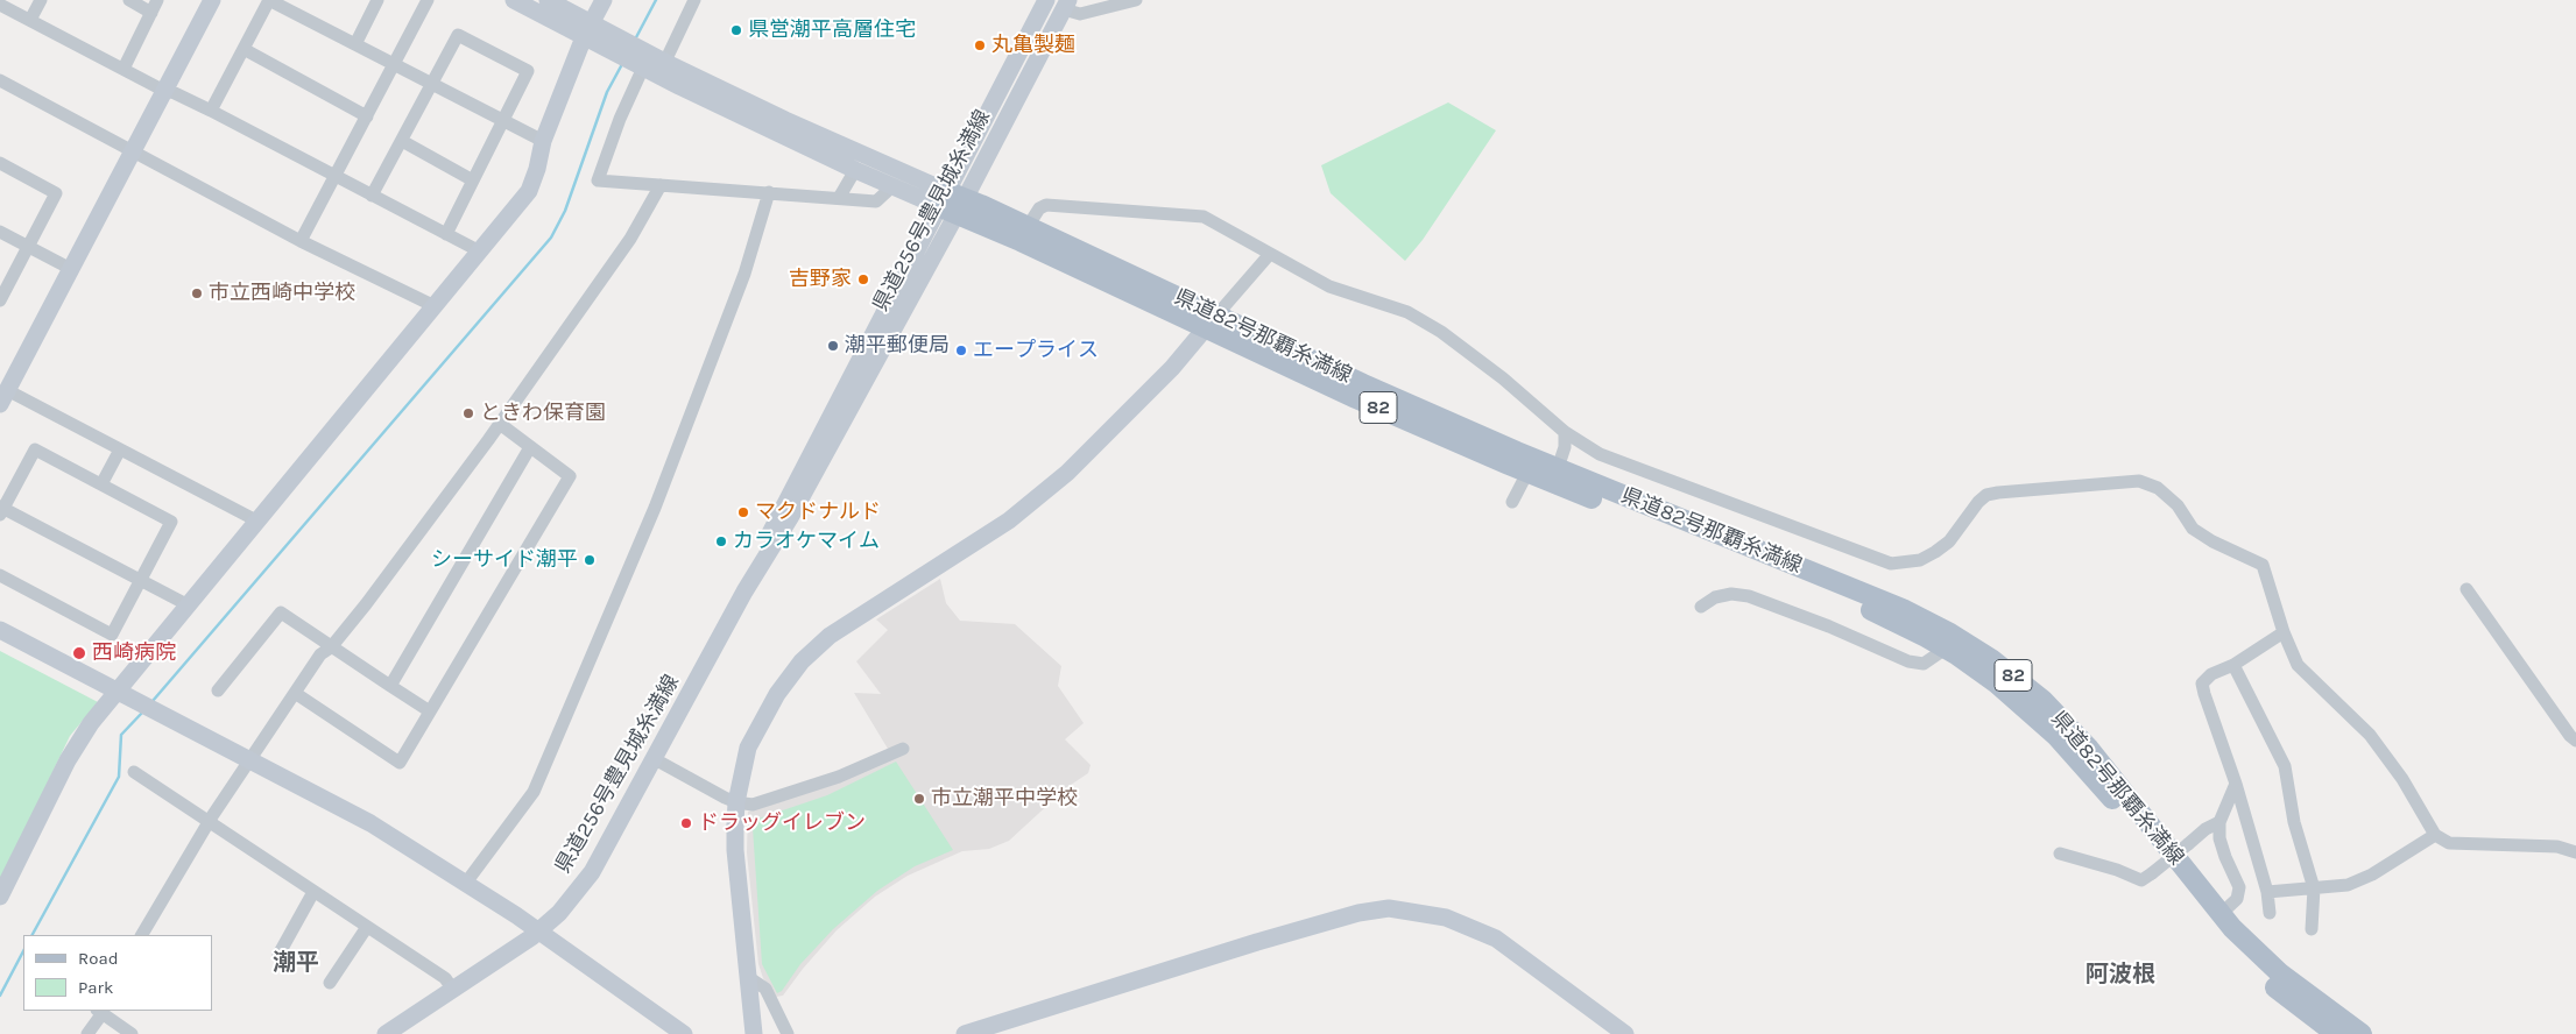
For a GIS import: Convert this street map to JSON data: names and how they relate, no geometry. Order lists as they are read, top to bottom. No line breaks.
{"streets":{"main road":["県道82号那覇糸満線","82"],"street":["県道256号豊見城糸満線"]},"crossings":[["県道256号豊見城糸満線","県道82号那覇糸満線"]],"districts":["潮平","阿波根"],"places":["県営潮平高層住宅","丸亀製麺","吉野家","市立西崎中学校","潮平郵便局","エープライス","ときわ保育園","マクドナルド","カラオケマイム","シーサイド潮平","西崎病院","市立潮平中学校","ドラッグイレブン"],"legend":["Road","Park"]}
